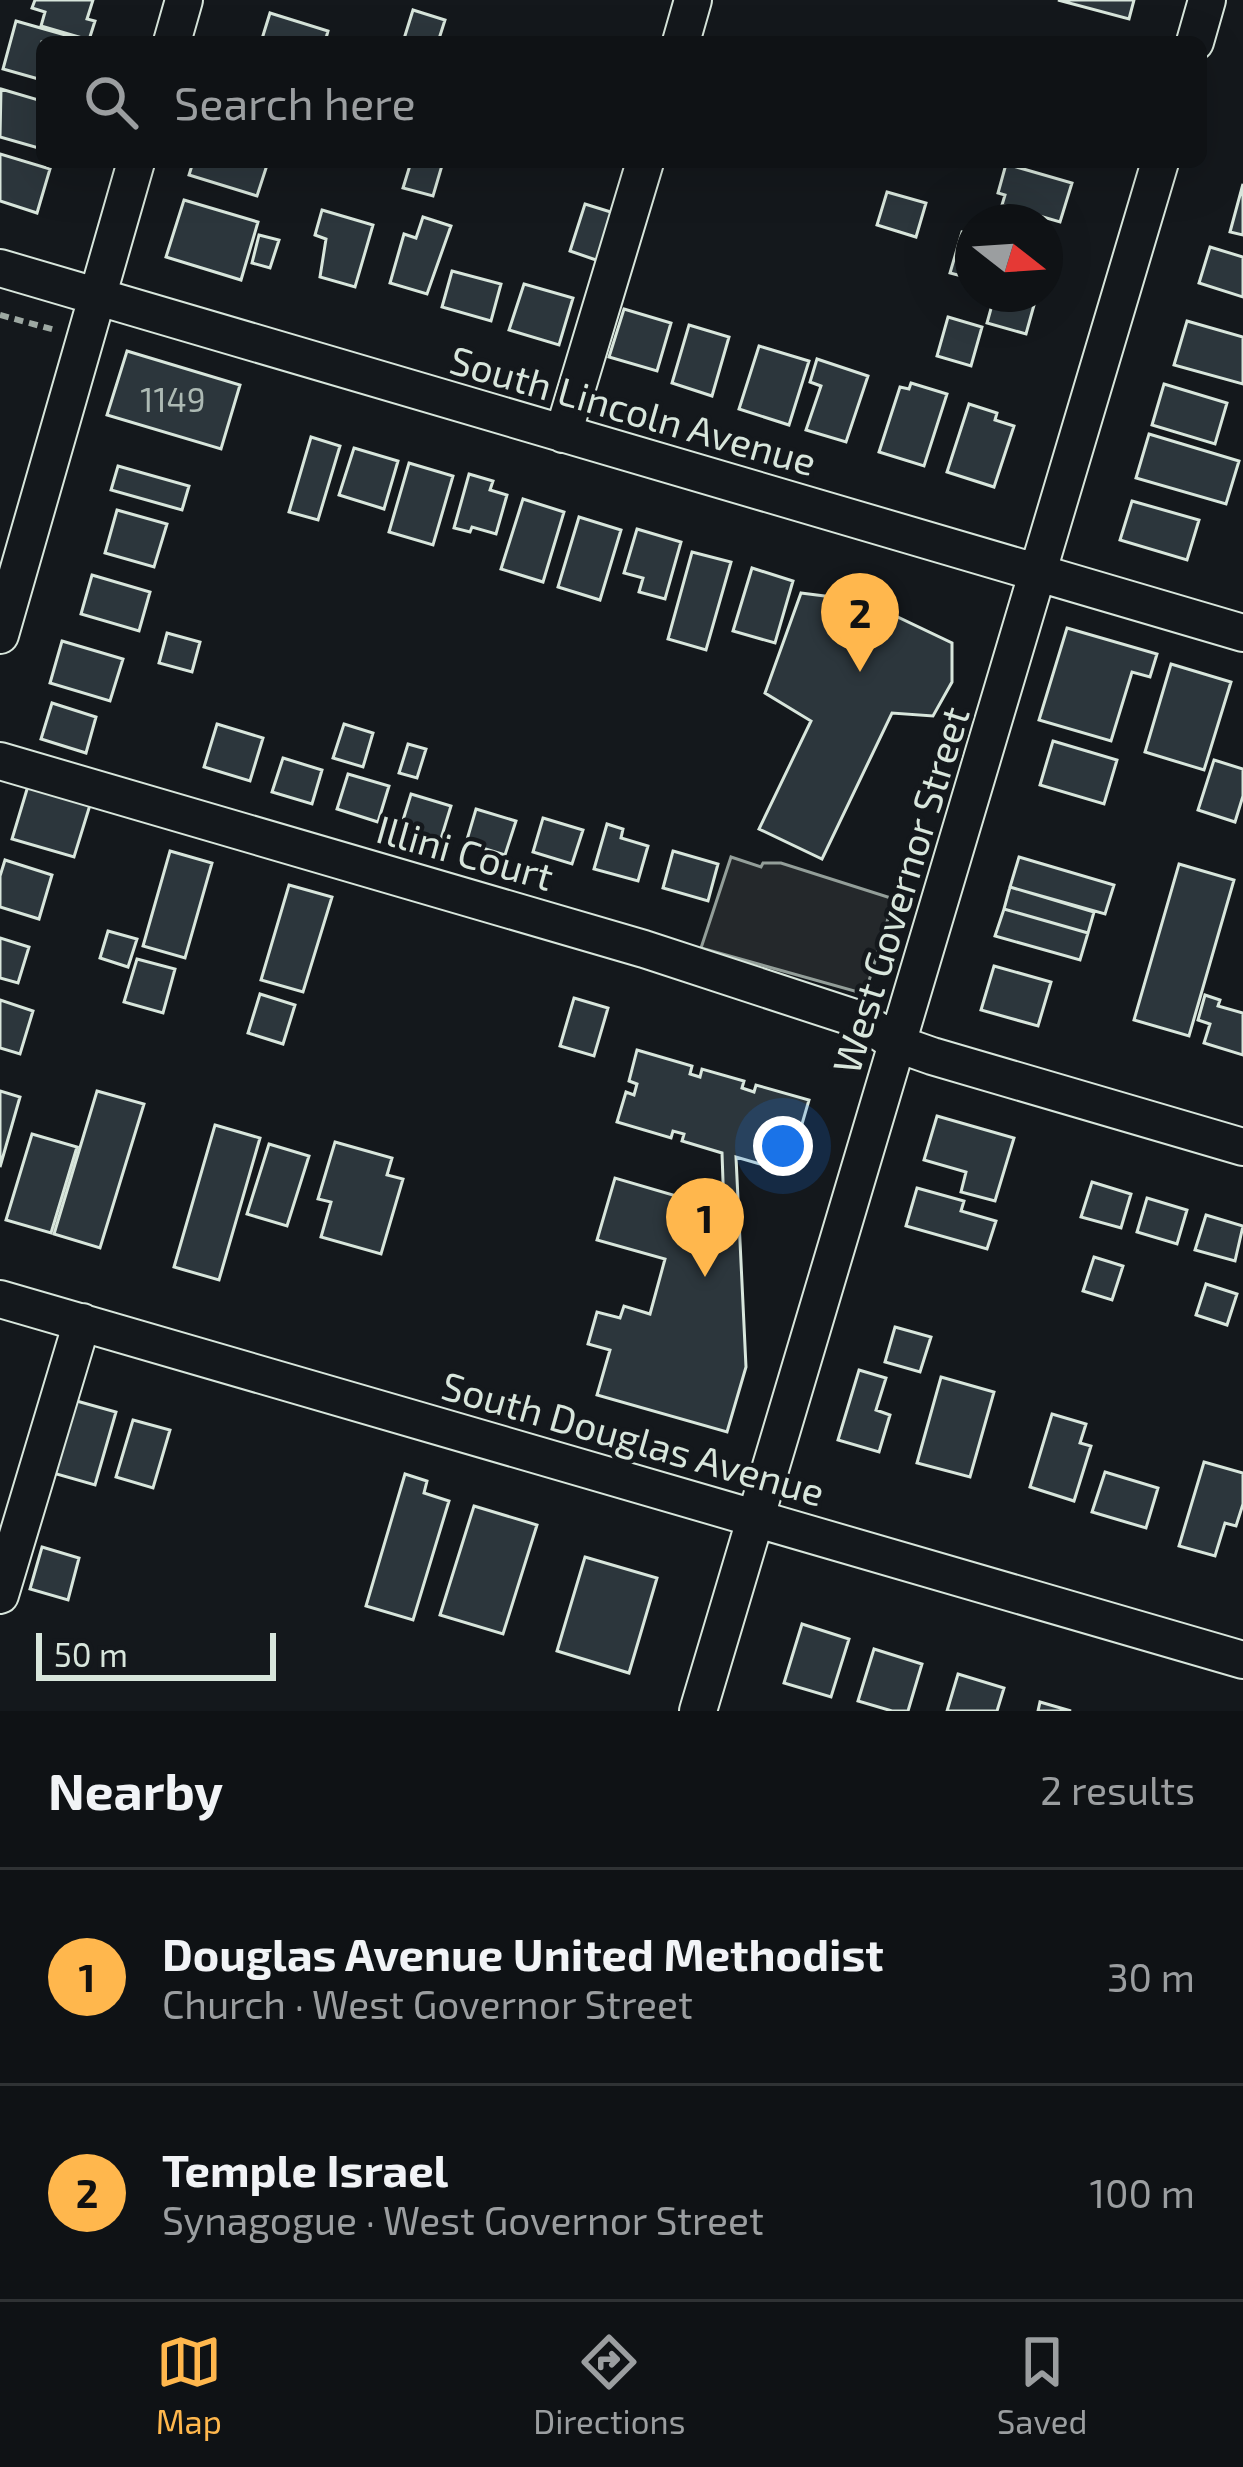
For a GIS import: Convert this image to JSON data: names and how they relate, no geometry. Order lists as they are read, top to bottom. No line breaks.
{"streets":{"street":["South Lincoln Avenue","Illini Court","West Governor Street","South Douglas Avenue"]},"crossings":[["South Lincoln Avenue","West Governor Street"],["Illini Court","West Governor Street"],["West Governor Street","South Douglas Avenue"]],"house_numbers":["1149"],"scale_bar":"50 m","north":"right","page":{"search":"Search here","pins":["2","1"],"scale":"50 m","heading":["Nearby","2 results"],"list":[{"mark":"1","name":"Douglas Avenue United Methodist","note":"Church · West Governor Street","value":"30 m"},{"mark":"2","name":"Temple Israel","note":"Synagogue · West Governor Street","value":"100 m"}],"nav":["Map","Directions","Saved"]}}
